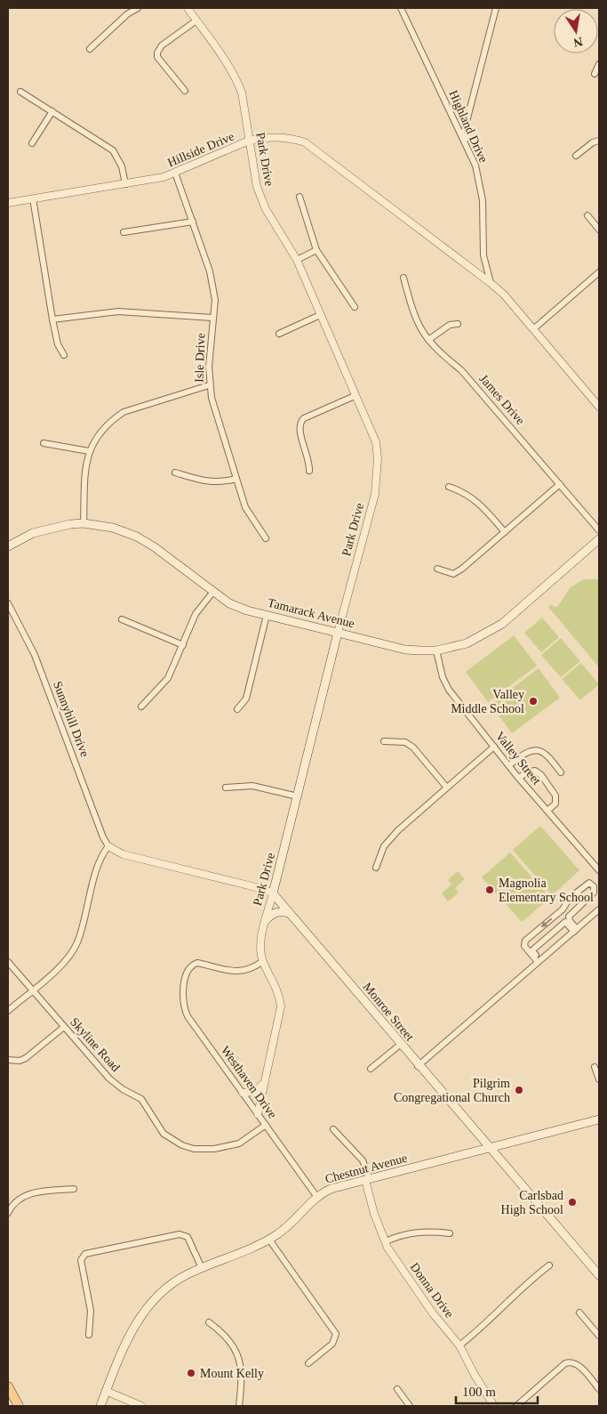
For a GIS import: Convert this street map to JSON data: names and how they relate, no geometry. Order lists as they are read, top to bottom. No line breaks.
{"streets":{"main road":["Park Drive","Tamarack Avenue","Monroe Street","Chestnut Avenue"],"street":["Highland Drive","Hillside Drive","Isle Drive","James Drive","Sunnyhill Drive","Valley Street","Skyline Road","Westhaven Drive","Donna Drive"]},"crossings":[["Highland Drive","Hillside Drive"],["Hillside Drive","Park Drive"],["Hillside Drive","Isle Drive"],["Park Drive","Tamarack Avenue"],["Park Drive","Monroe Street"],["Park Drive","Westhaven Drive"],["Tamarack Avenue","Valley Street"],["Monroe Street","Chestnut Avenue"],["Skyline Road","Westhaven Drive"],["Westhaven Drive","Chestnut Avenue"],["Chestnut Avenue","Donna Drive"]],"places":["Valley Middle School","Magnolia Elementary School","Pilgrim Congregational Church","Carlsbad High School","Mount Kelly"],"scale_bar":"100 m","north":"bottom"}
